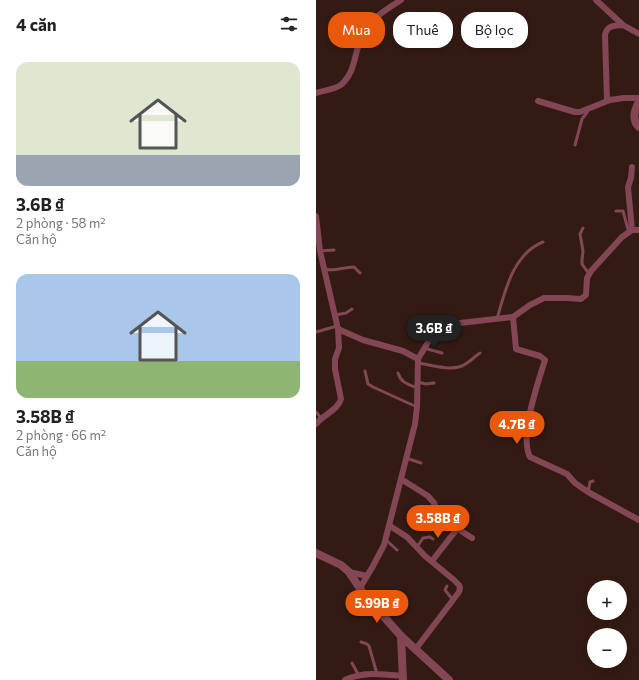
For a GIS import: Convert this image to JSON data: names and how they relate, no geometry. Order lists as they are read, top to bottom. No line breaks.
{"page":{"heading":"4 căn","chip":["Mua","Thuê","Bộ lọc"],"list":[{"name":"3.6B ₫","note":"2 phòng · 58 m² · Căn hộ"},{"name":"3.58B ₫","note":"2 phòng · 66 m² · Căn hộ"}],"price":["3.6B ₫","4.7B ₫","3.58B ₫","5.99B ₫"],"map_buttons":["+","−"]}}
